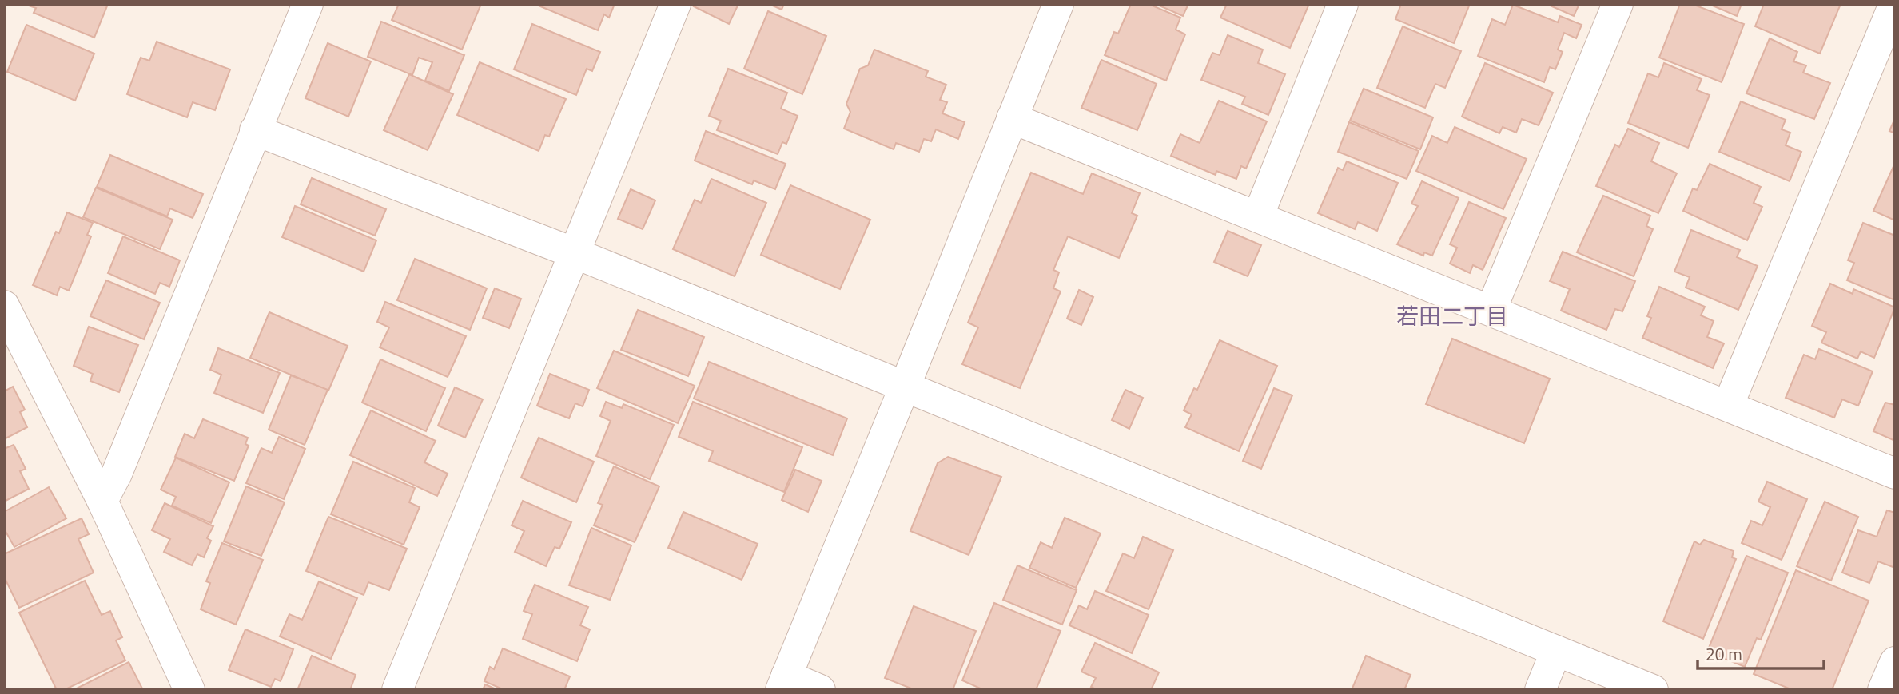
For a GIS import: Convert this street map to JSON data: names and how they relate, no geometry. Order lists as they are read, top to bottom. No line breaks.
{"districts":["若田二丁目"],"scale_bar":"20 m"}
